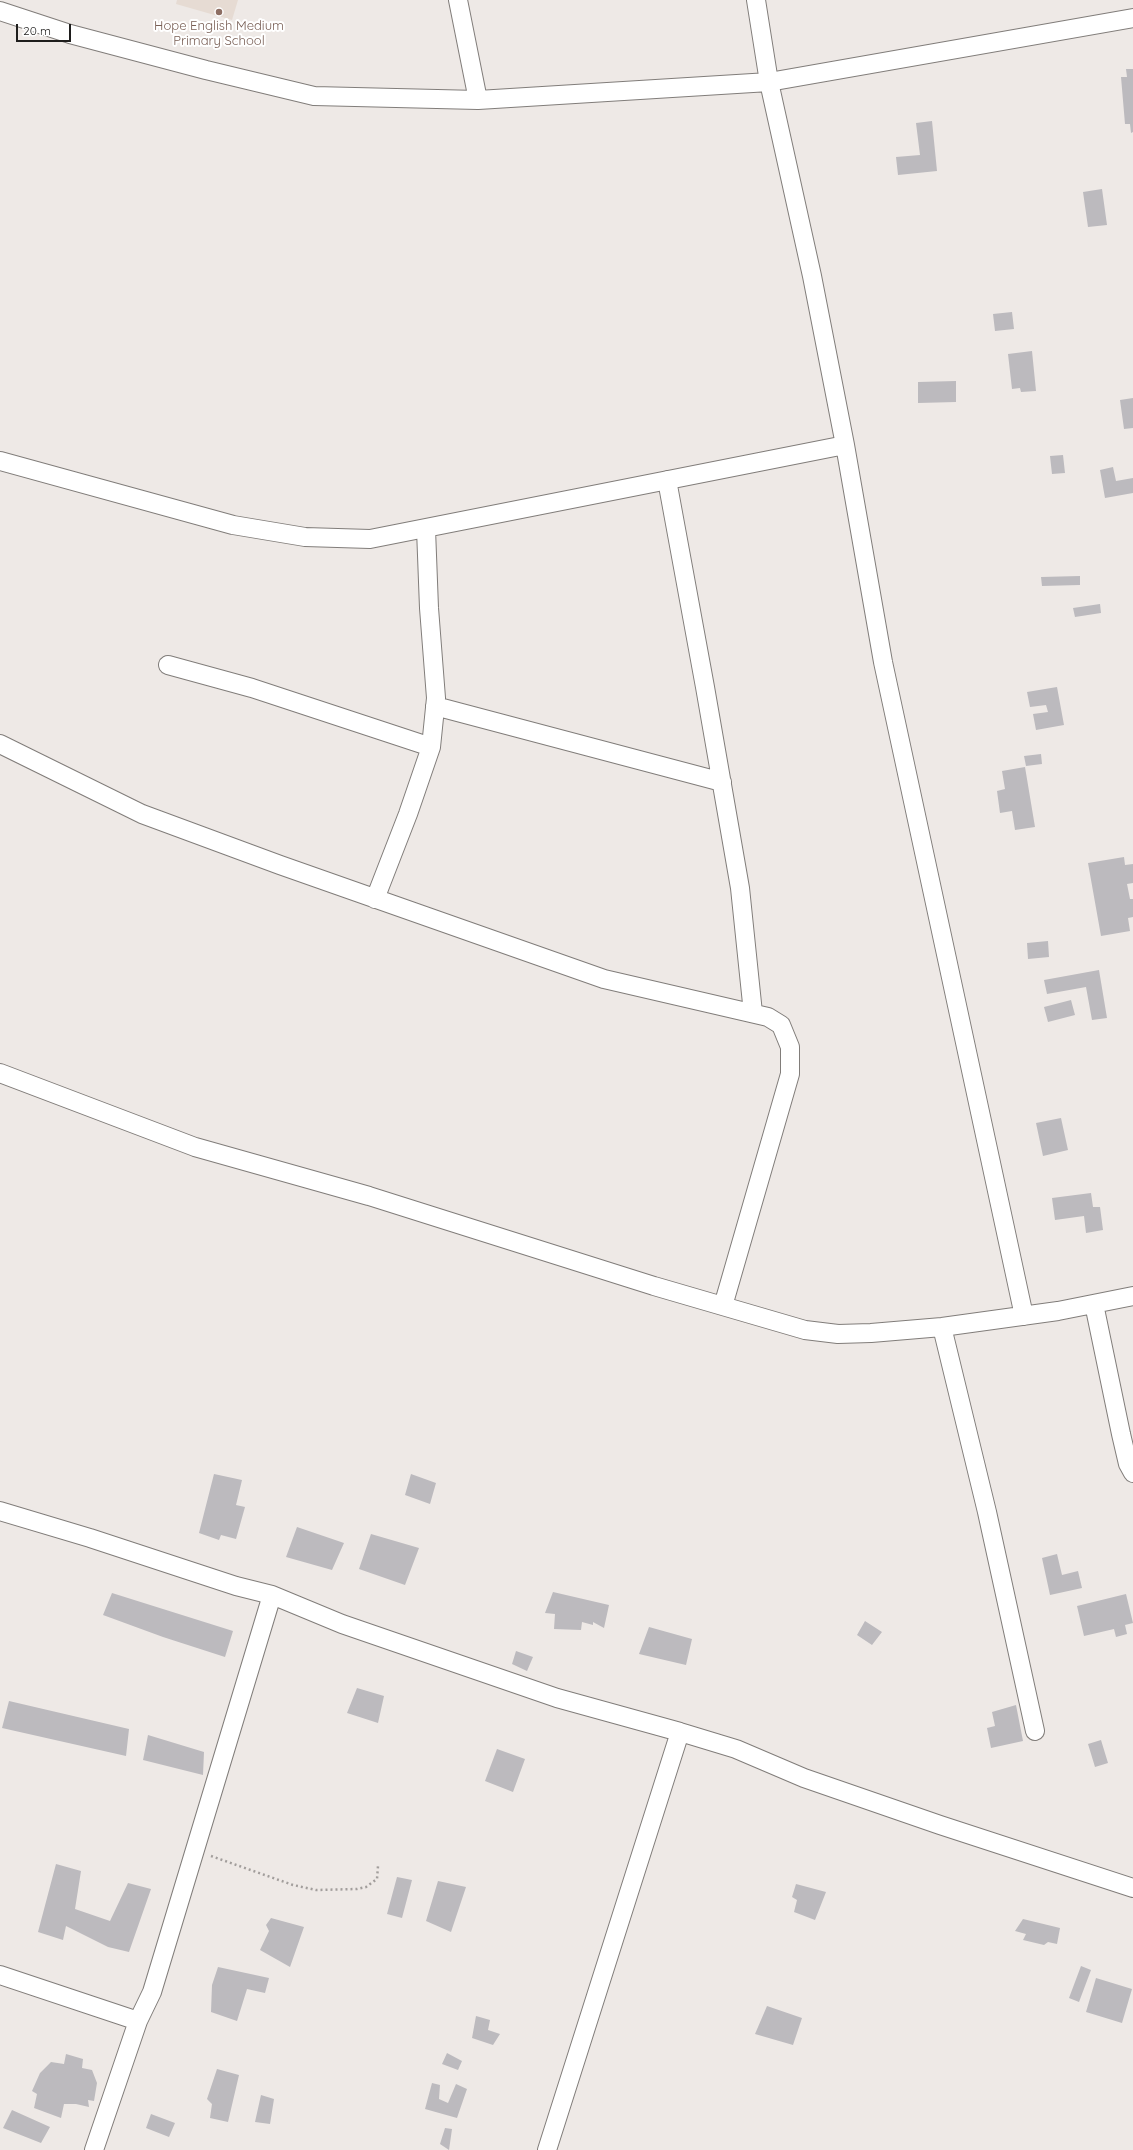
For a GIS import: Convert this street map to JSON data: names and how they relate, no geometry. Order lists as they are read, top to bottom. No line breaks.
{"places":["Hope English Medium Primary School"],"scale_bar":"20 m"}
